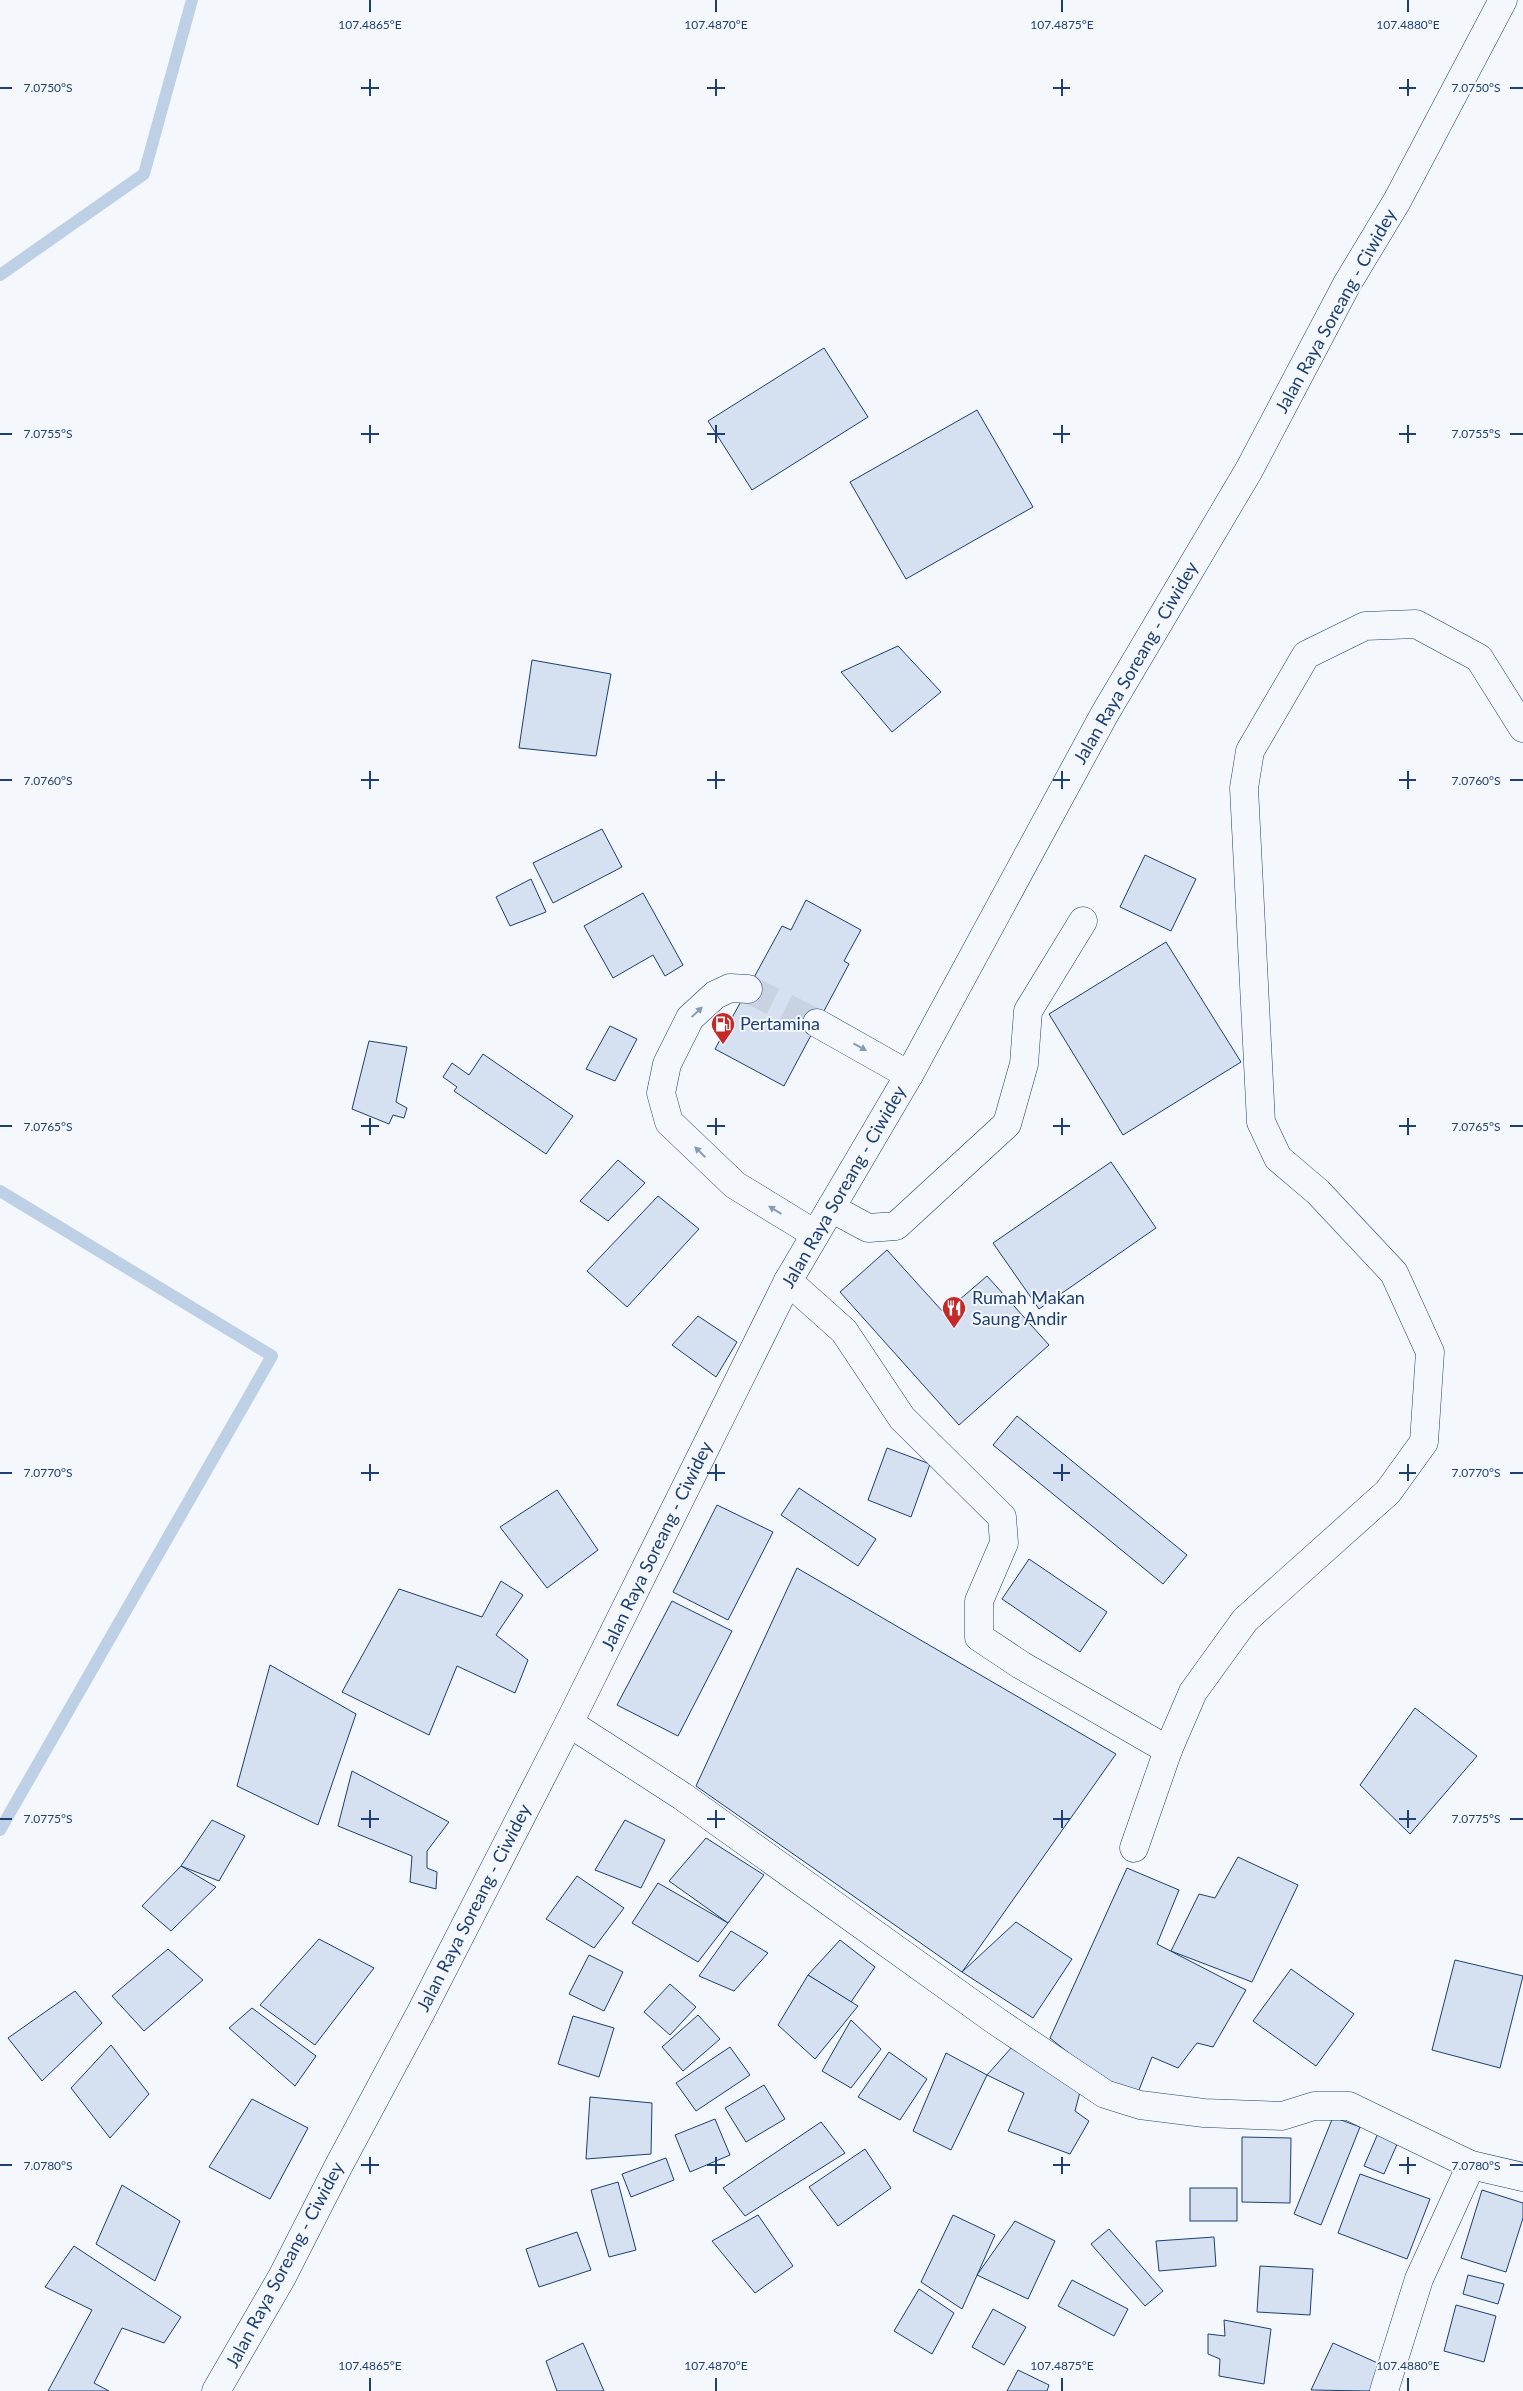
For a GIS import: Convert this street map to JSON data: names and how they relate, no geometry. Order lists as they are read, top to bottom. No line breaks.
{"streets":{"main road":["Jalan Raya Soreang - Ciwidey"]},"places":{"fuel station":["Pertamina"],"restaurant":["Rumah Makan Saung Andir"]},"coordinates":["107.4865°E","107.4870°E","107.4875°E","107.4880°E","7.0750°S","7.0755°S","7.0760°S","7.0765°S","7.0770°S","7.0775°S","7.0780°S"]}
